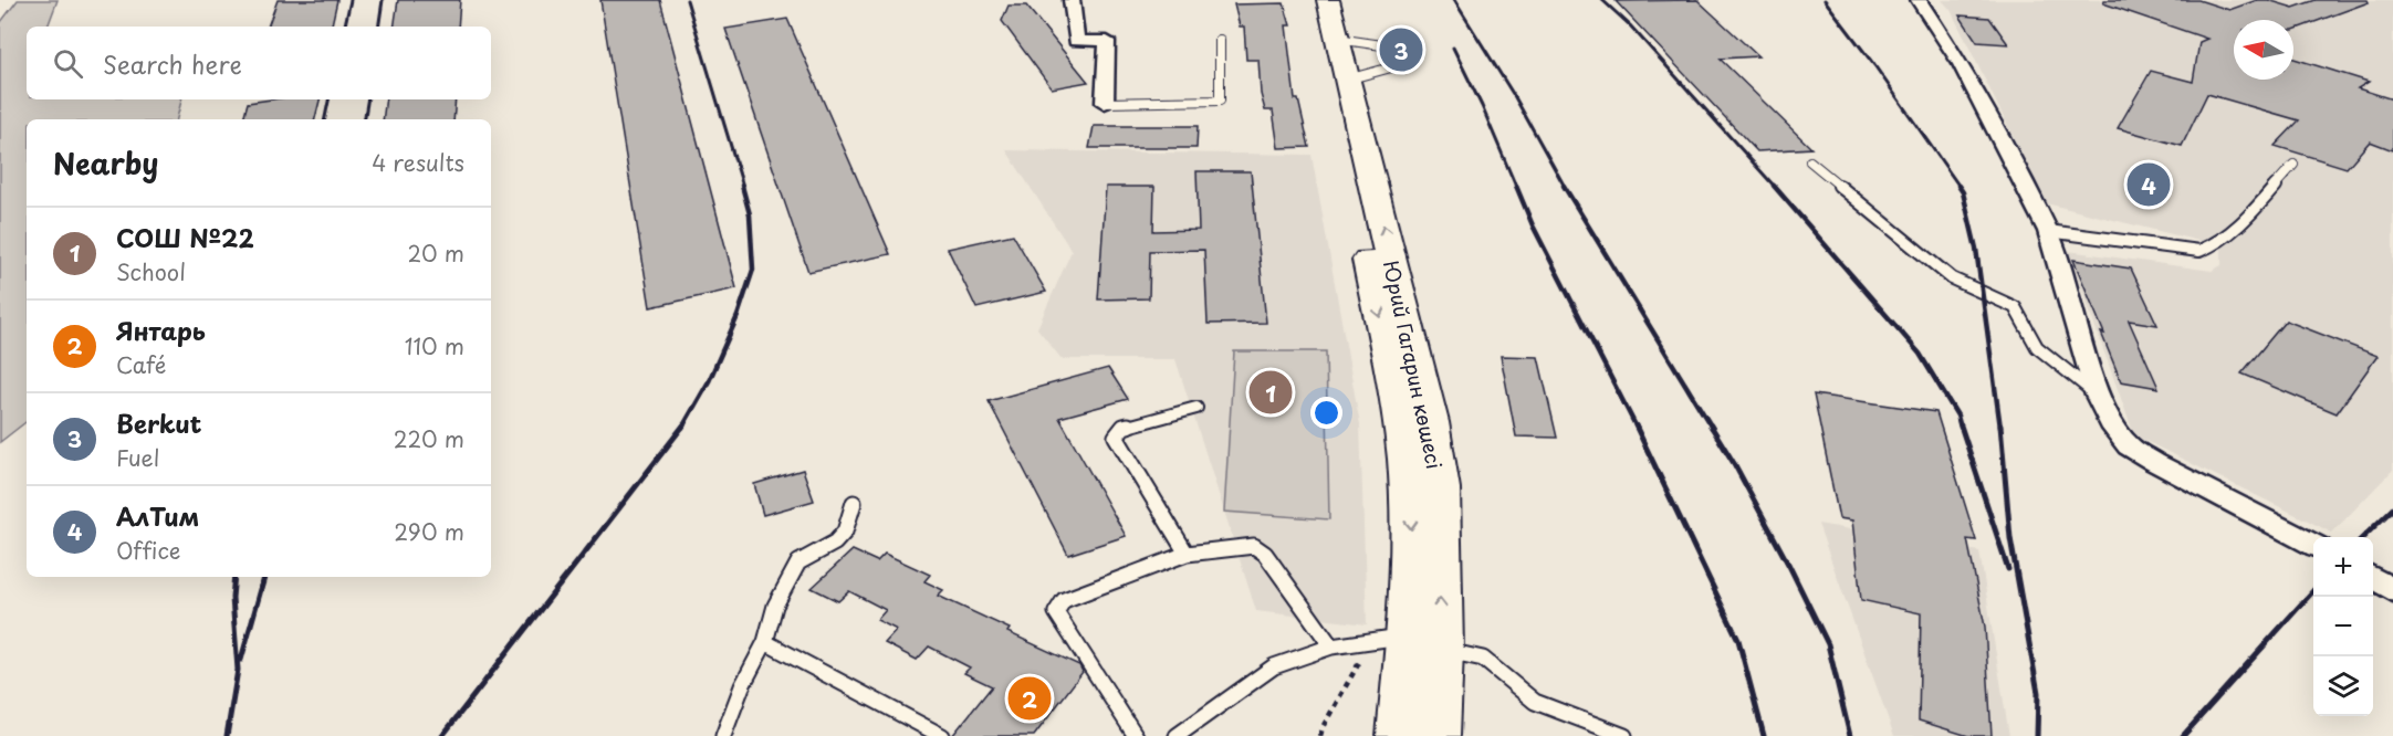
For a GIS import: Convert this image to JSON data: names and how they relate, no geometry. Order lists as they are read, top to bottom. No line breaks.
{"streets":{"main road":["Юрий Гагарин көшесі"]},"north":"left","page":{"pins":["3","4","1","2"],"search":"Search here","heading":["Nearby","4 results"],"list":[{"mark":"1","name":"СОШ №22","note":"School","value":"20 m"},{"mark":"2","name":"Янтарь","note":"Café","value":"110 m"},{"mark":"3","name":"Berkut","note":"Fuel","value":"220 m"},{"mark":"4","name":"АлТим","note":"Office","value":"290 m"}],"map_buttons":["+","−"]}}
